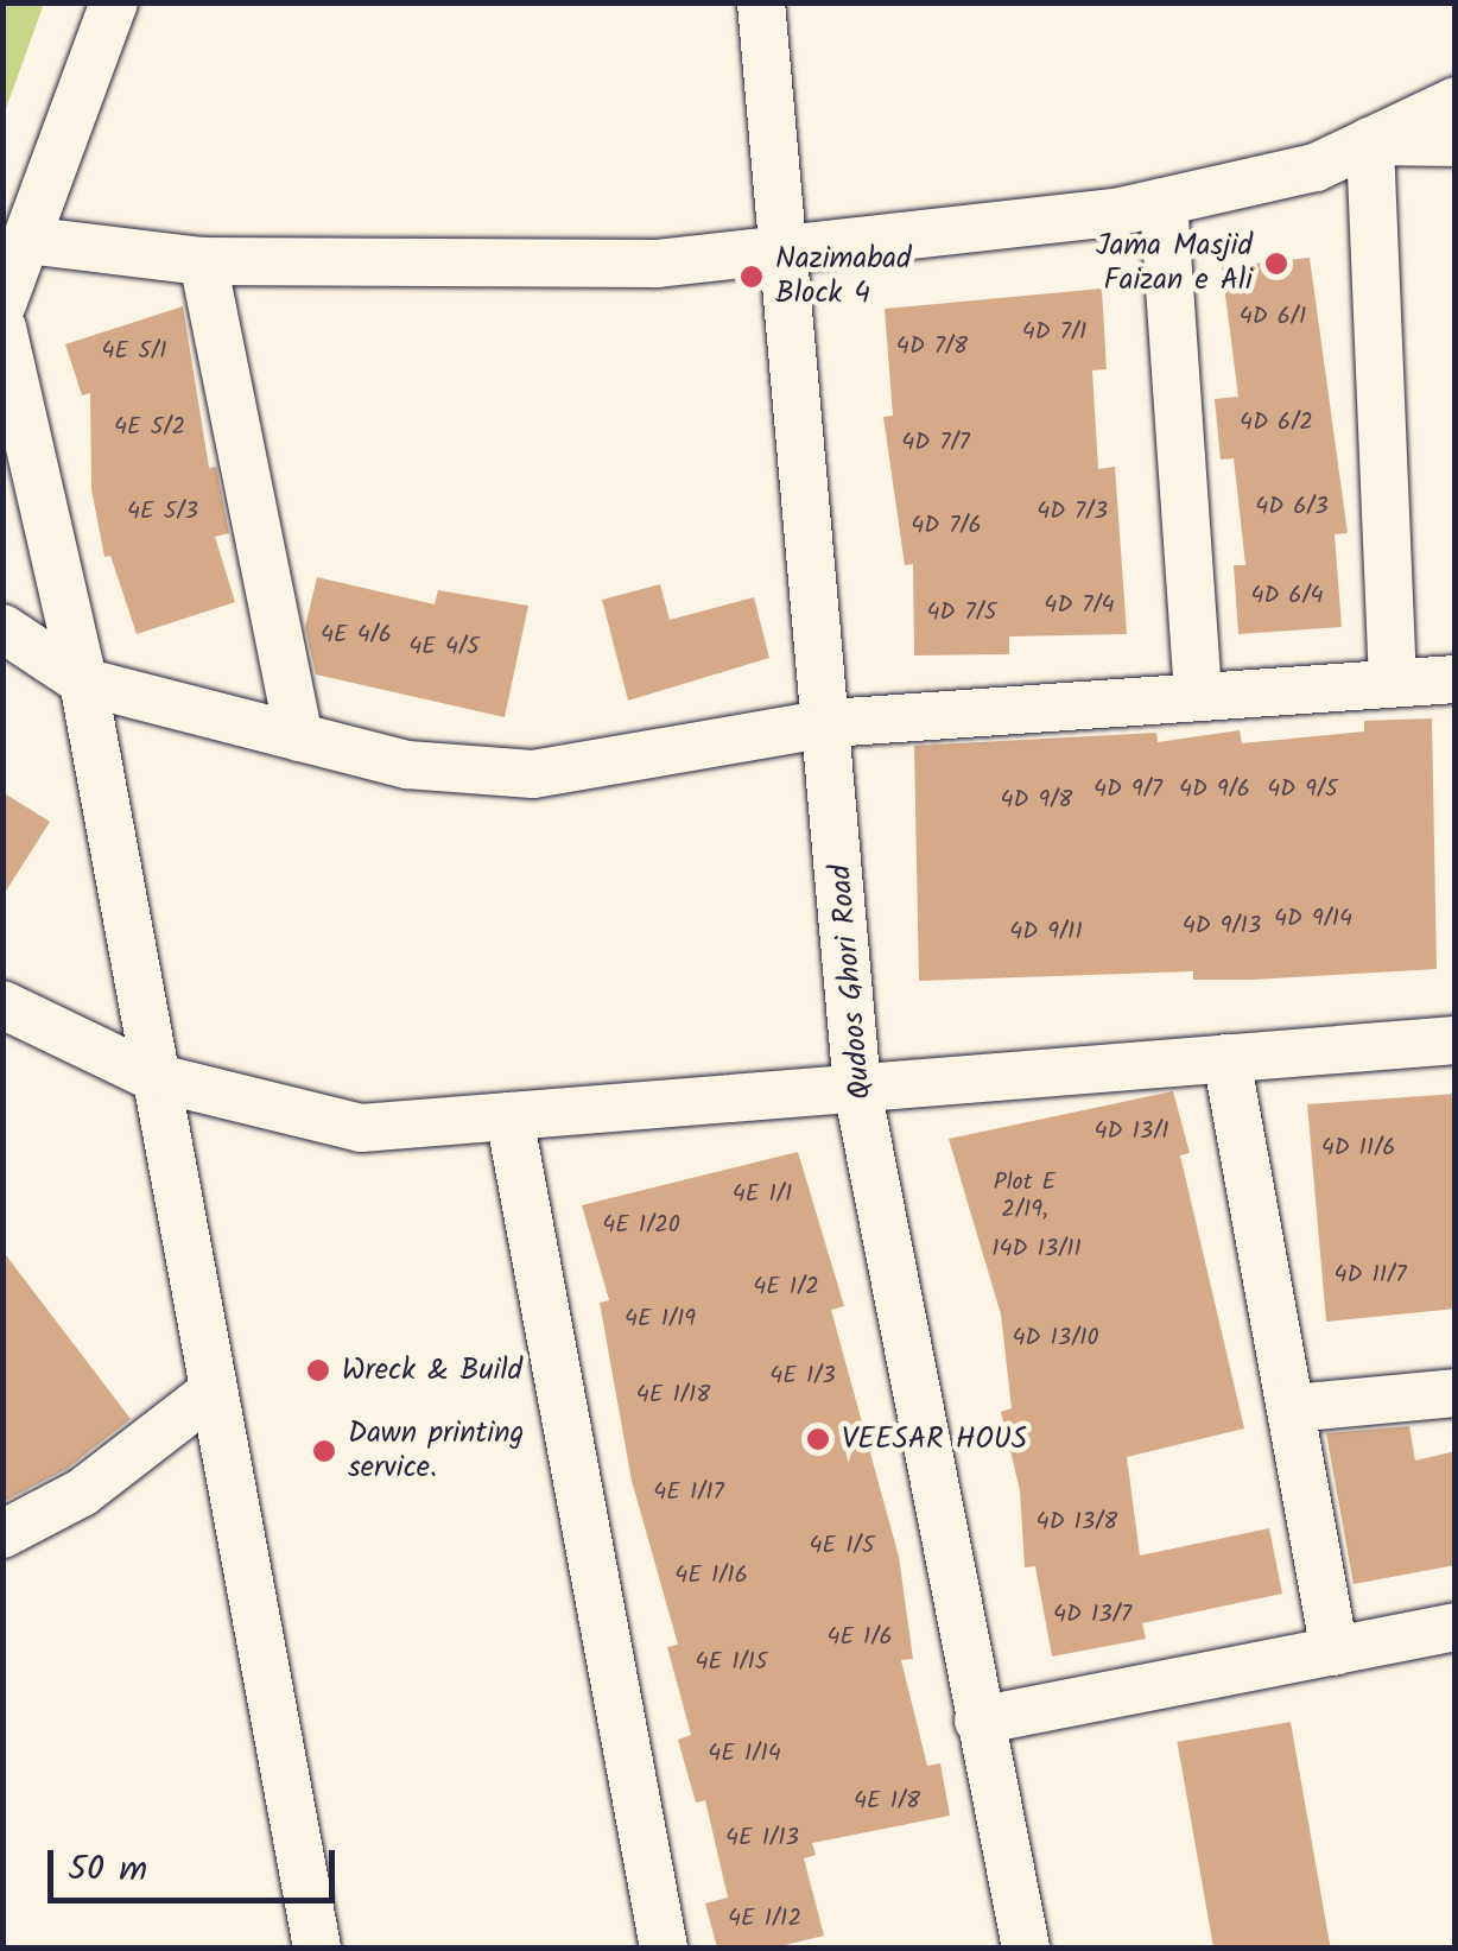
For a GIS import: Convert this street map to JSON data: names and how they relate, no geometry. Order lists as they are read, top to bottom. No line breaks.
{"streets":{"street":["Qudoos Ghori Road"]},"places":["Jama Masjid Faizan e Ali","Nazimabad Block 4","Wreck & Build","VEESAR HOUS","Dawn printing service."],"house_numbers":["4D 6/1","4D 7/1","4D 7/8","4E 5/1","4D 6/2","4E 5/2","4D 7/7","4D 6/3","4E 5/3","4D 7/3","4D 7/6","4D 6/4","4D 7/4","4D 7/5","4E 4/6","4E 4/5","4D 9/7","4D 9/6","4D 9/5","4D 9/8","4D 9/14","4D 9/13","4D 9/11","4D 13/1","4D 11/6","Plot E 2/19,","4E 1/1","4E 1/20","14D 13/11","4D 11/7","4E 1/2","4E 1/19","4D 13/10","4E 1/3","4E 1/18","4E 1/17","4D 13/8","4E 1/5","4E 1/16","4D 13/7","4E 1/6","4E 1/15","4E 1/14","4E 1/8","4E 1/13","4E 1/12"],"scale_bar":"50 m"}
